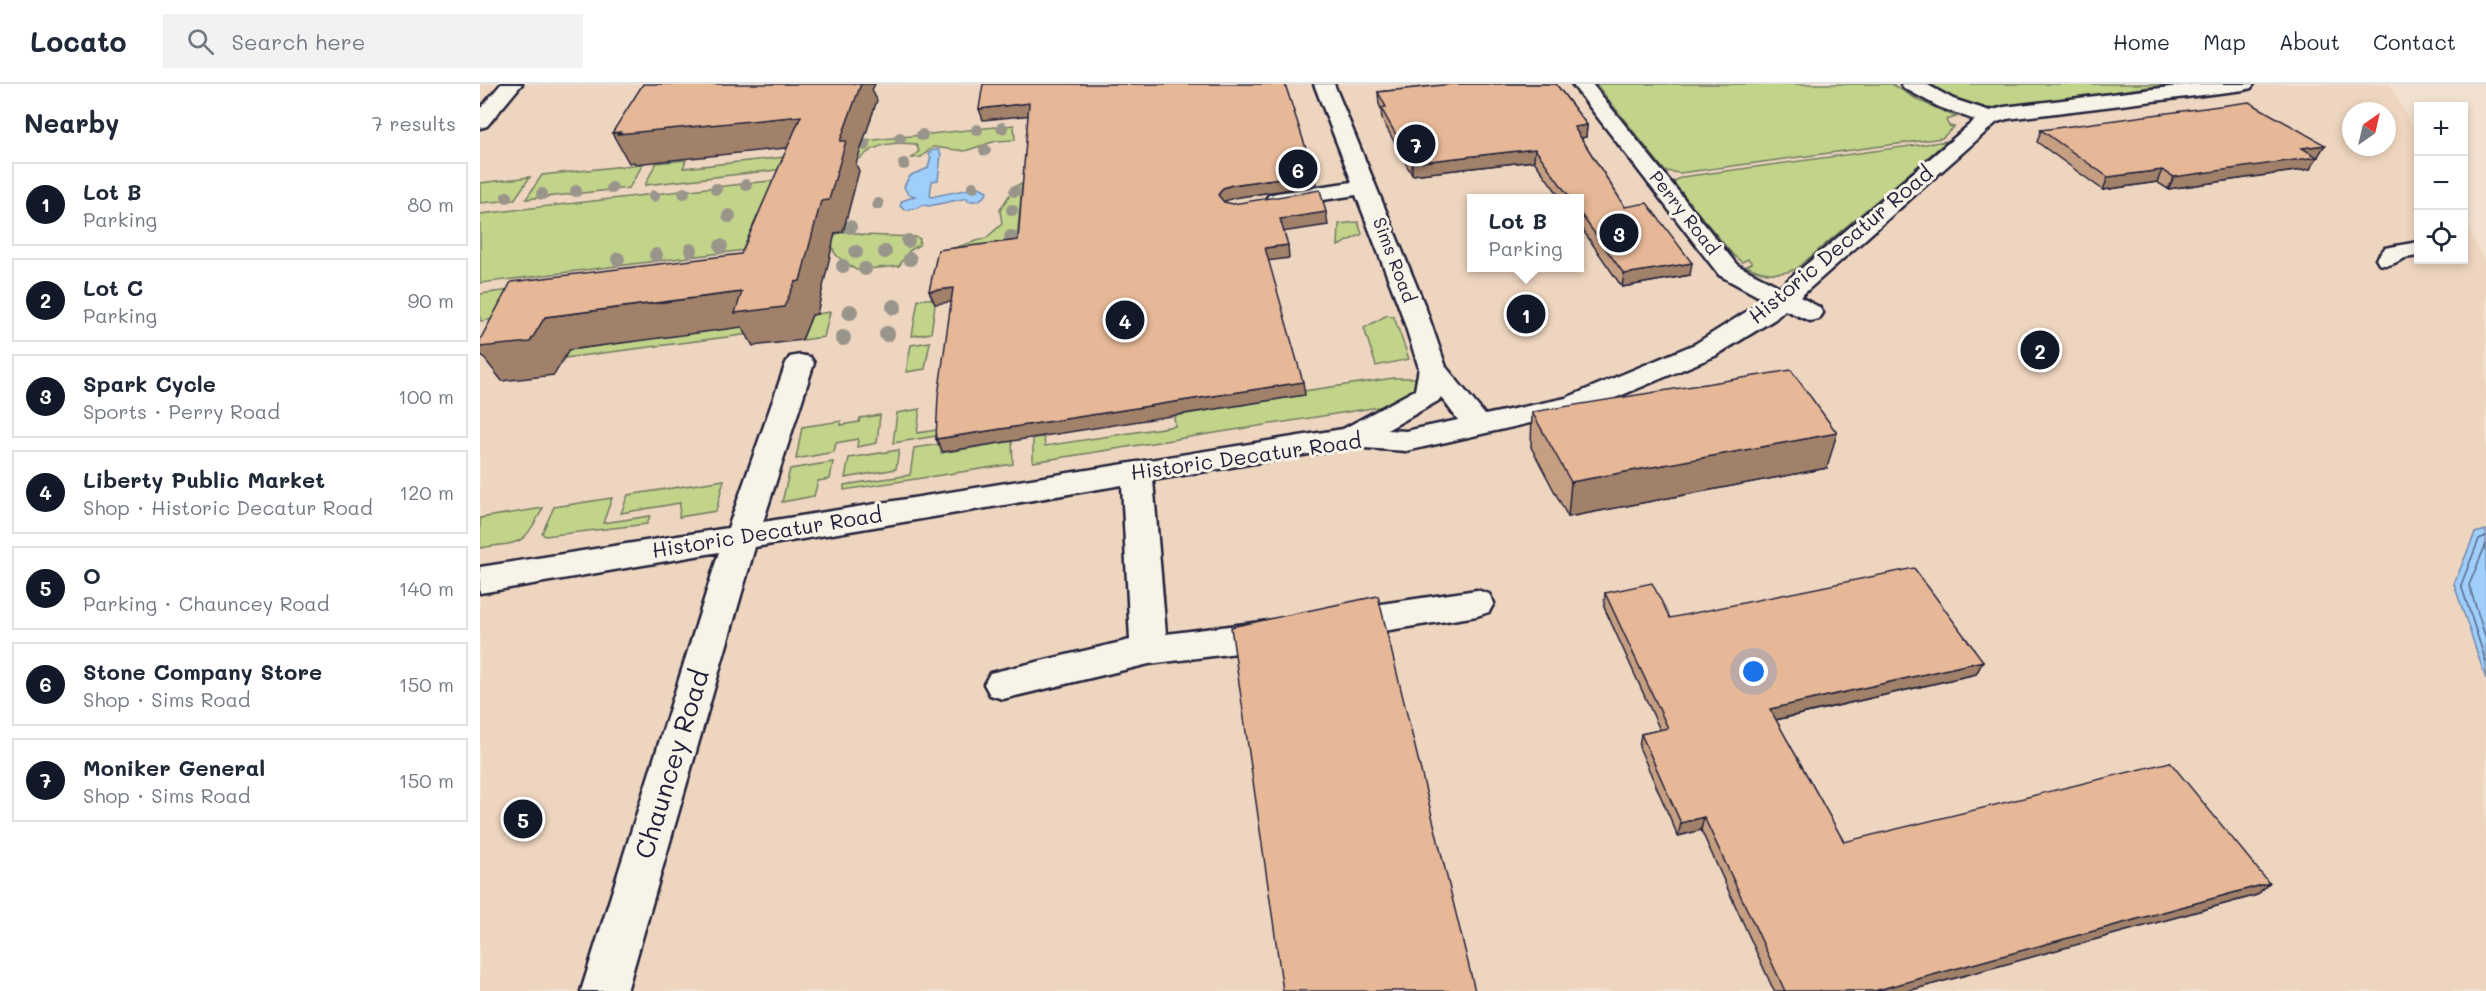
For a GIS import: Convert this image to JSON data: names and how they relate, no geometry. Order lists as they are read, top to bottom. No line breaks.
{"streets":{"street":["Perry Road","Historic Decatur Road","Sims Road","Chauncey Road"]},"crossings":[["Perry Road","Historic Decatur Road"],["Historic Decatur Road","Sims Road"],["Historic Decatur Road","Chauncey Road"]],"north":"top right","page":{"header":"Locato","search":"Search here","nav":["Home","Map","About","Contact"],"heading":["Nearby","7 results"],"map_buttons":["+","−"],"pins":["7","6","3","1","4","2","5"],"list":[{"mark":"1","name":"Lot B","note":"Parking","value":"80 m"},{"mark":"2","name":"Lot C","note":"Parking","value":"90 m"},{"mark":"3","name":"Spark Cycle","note":"Sports · Perry Road","value":"100 m"},{"mark":"4","name":"Liberty Public Market","note":"Shop · Historic Decatur Road","value":"120 m"},{"mark":"5","name":"O","note":"Parking · Chauncey Road","value":"140 m"},{"mark":"6","name":"Stone Company Store","note":"Shop · Sims Road","value":"150 m"},{"mark":"7","name":"Moniker General","note":"Shop · Sims Road","value":"150 m"}],"popup":["Lot B","Parking"]}}
